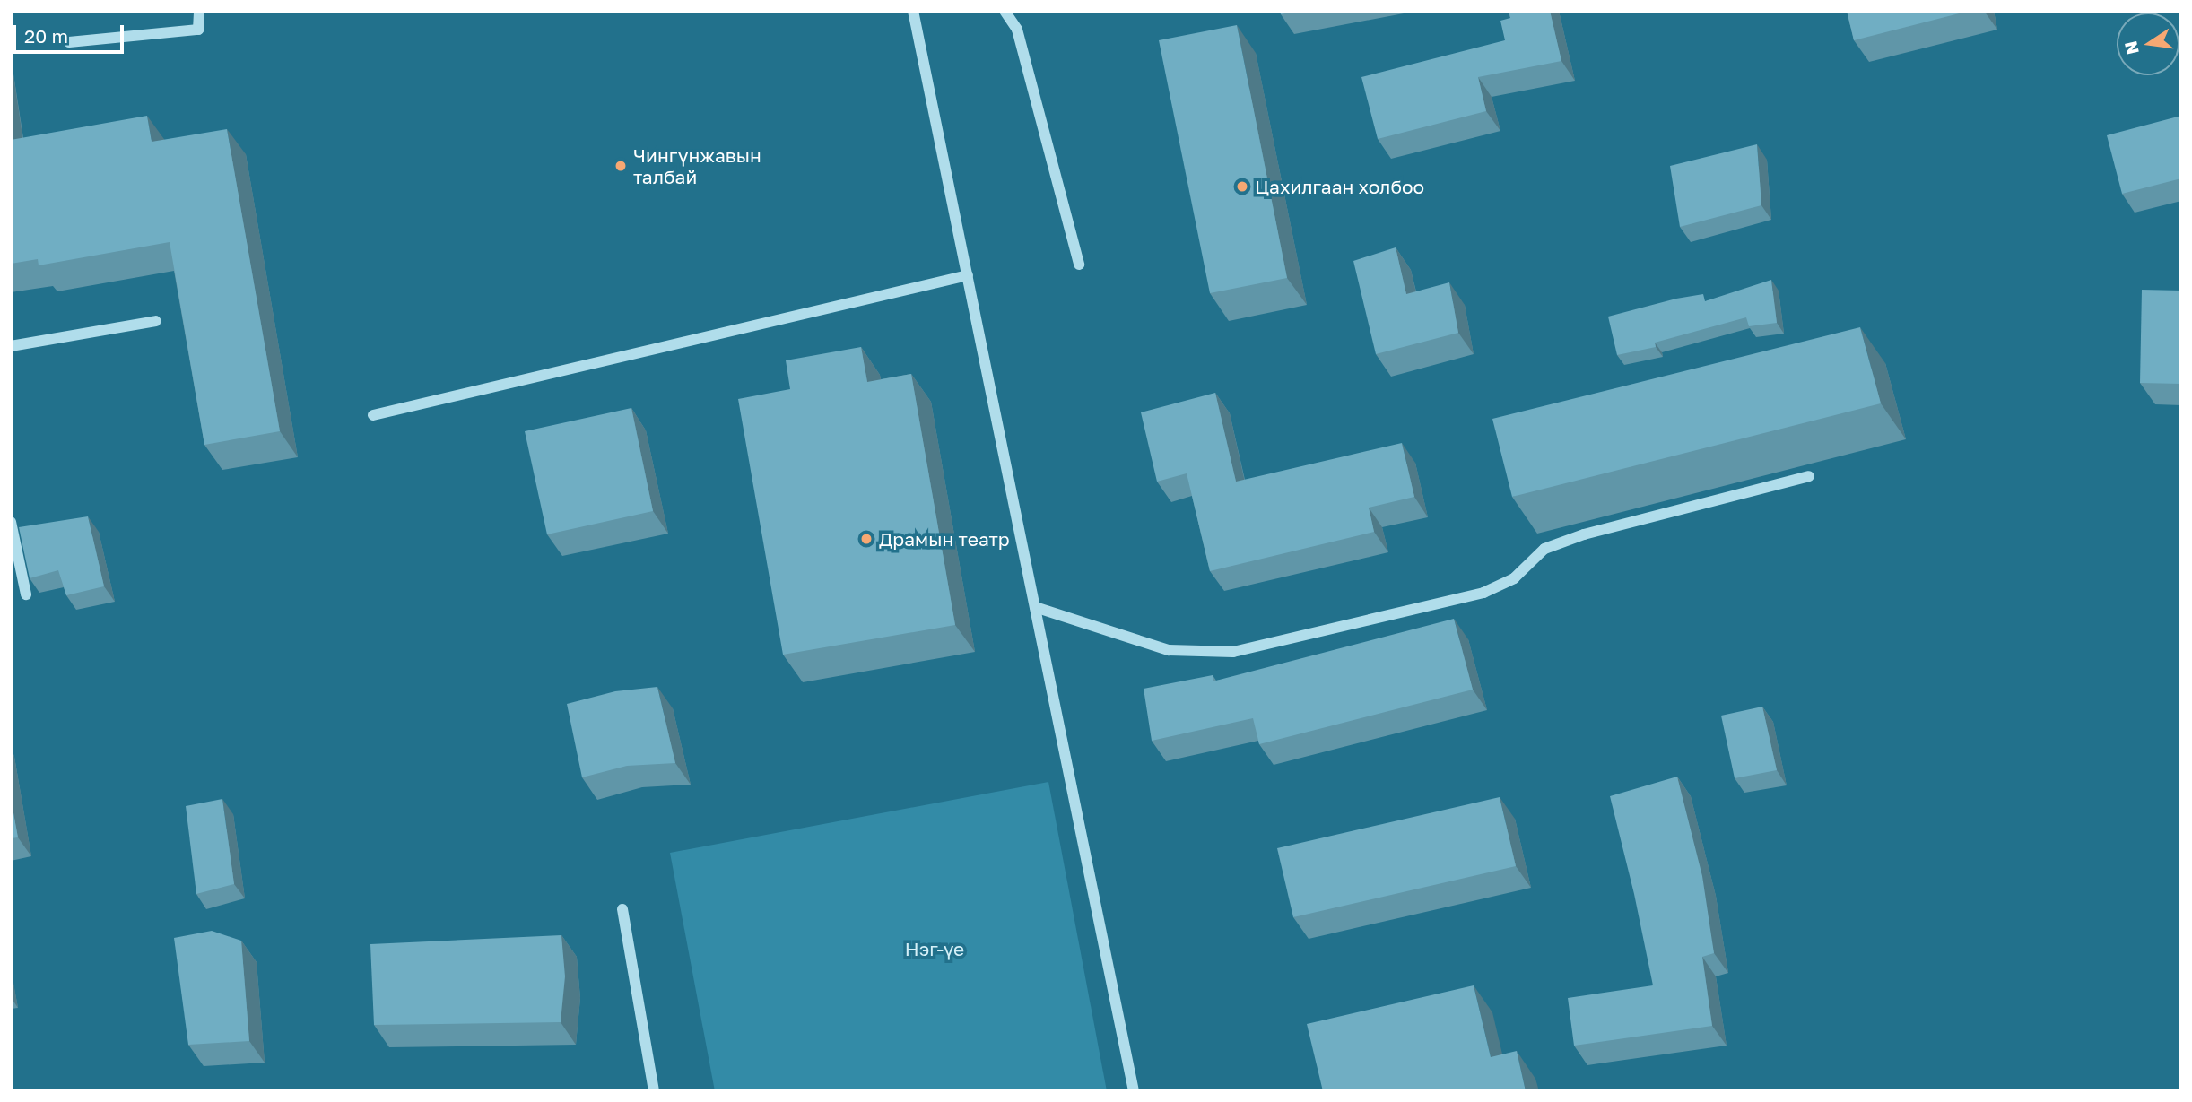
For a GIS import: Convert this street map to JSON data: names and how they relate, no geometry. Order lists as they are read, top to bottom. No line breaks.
{"parks":["Нэг-үе"],"places":["Чингүнжавын талбай","Цахилгаан холбоо","Драмын театр"],"scale_bar":"20 m","north":"left"}
